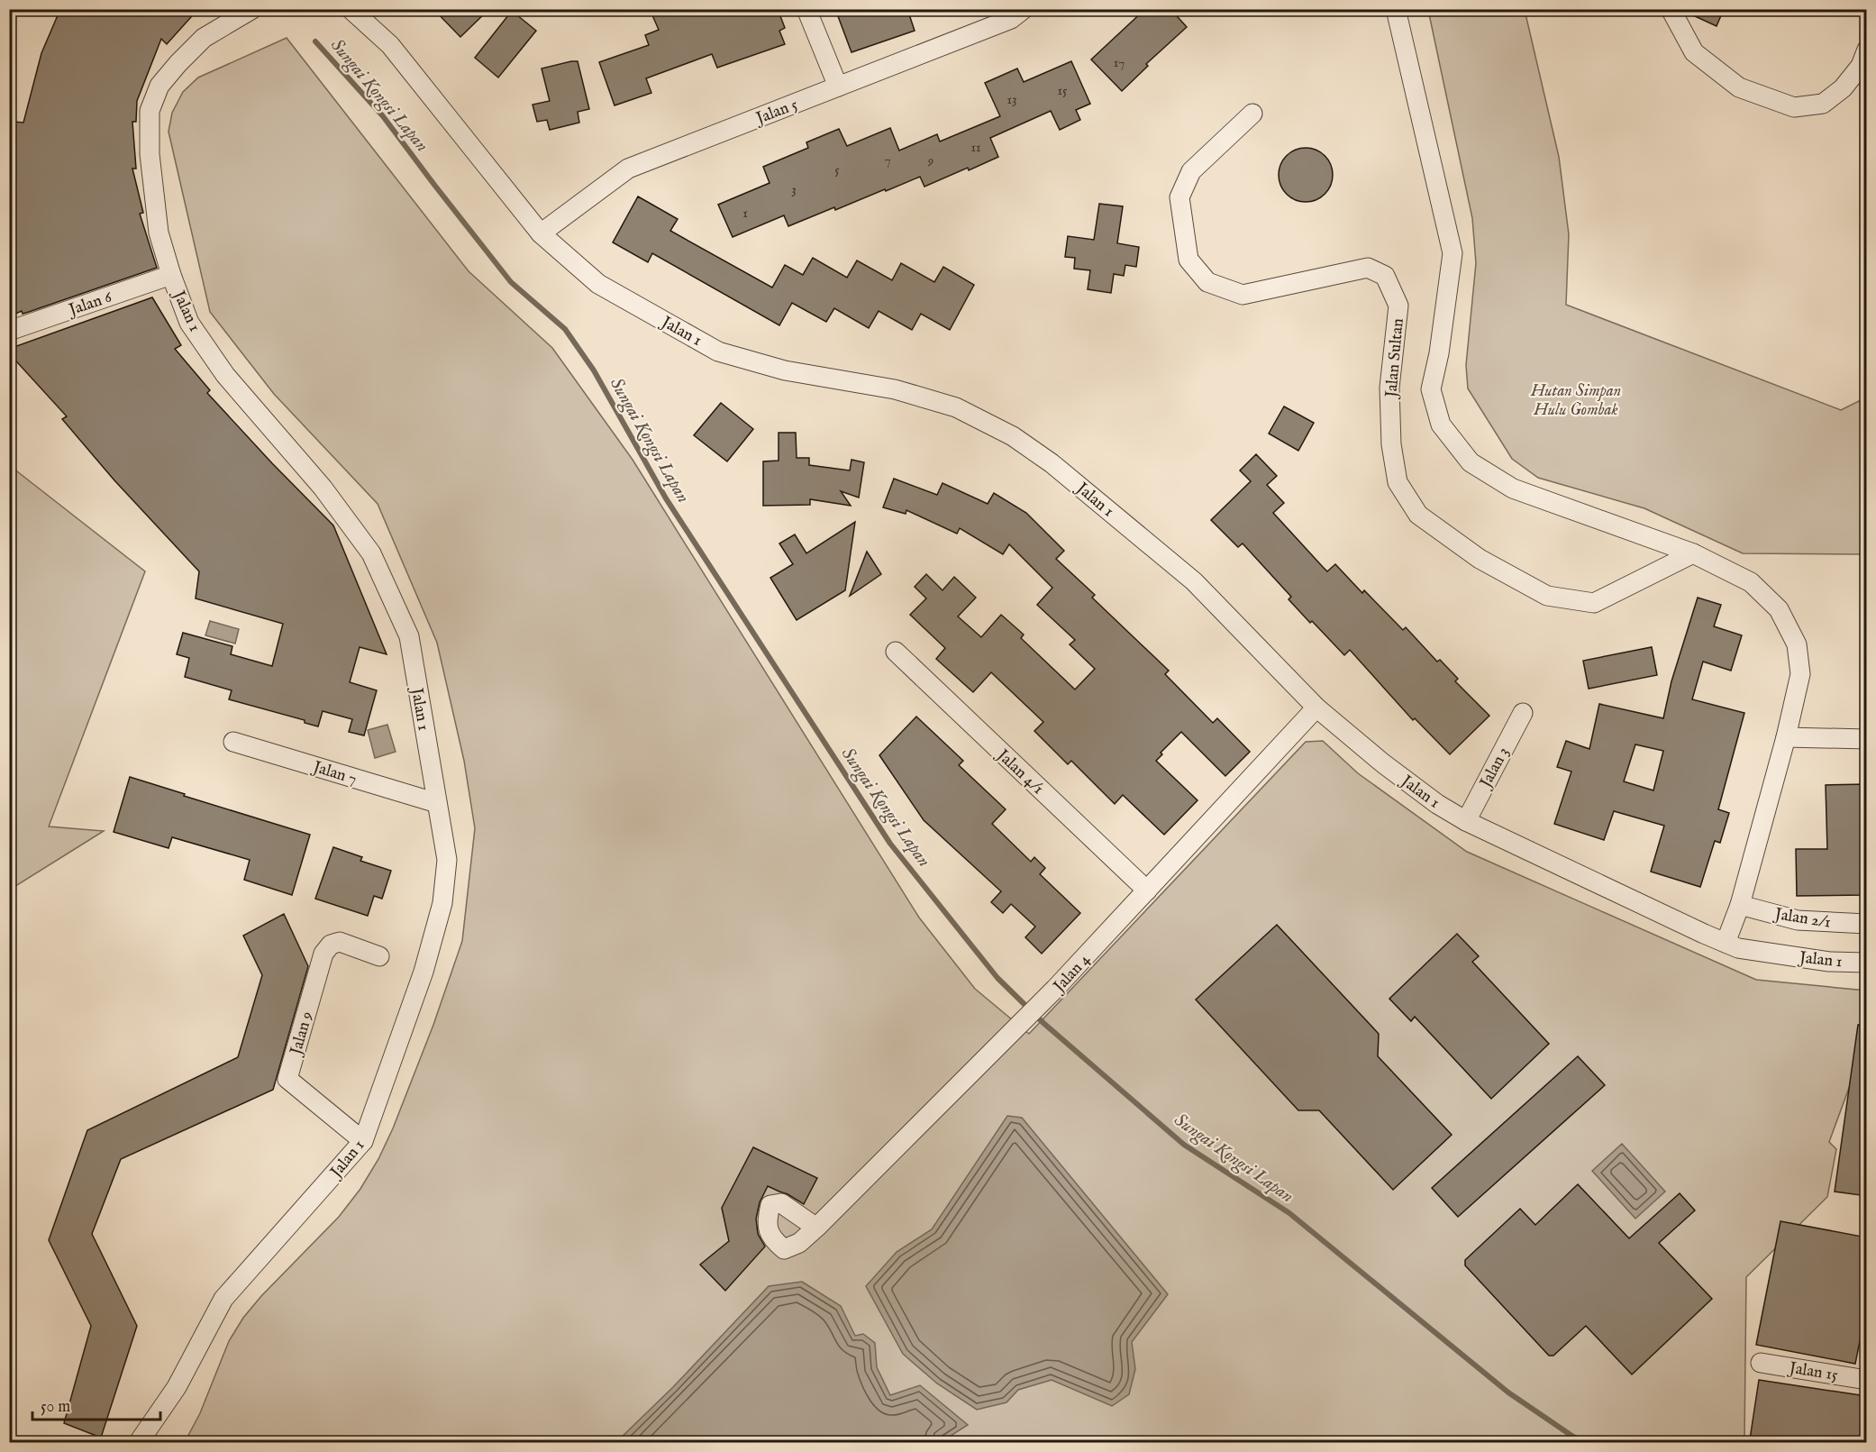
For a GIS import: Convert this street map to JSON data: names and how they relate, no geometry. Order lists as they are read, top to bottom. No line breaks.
{"streets":{"street":["Jalan 5","Jalan 6","Jalan 1","Jalan Sultan","Jalan 3","Jalan 4/1","Jalan 7","Jalan 2/1","Jalan 4","Jalan 9","Jalan 15"]},"crossings":[["Jalan 5","Jalan 1"],["Jalan 6","Jalan 1"],["Jalan 1","Jalan 3"],["Jalan 1","Jalan 7"],["Jalan 1","Jalan 4"],["Jalan 1","Jalan 9"],["Jalan 4/1","Jalan 4"]],"water":["Sungai Kongsi Lapan"],"parks":["Hutan Simpan Hulu Gombak"],"house_numbers":["17","15","13","11","7","9","5","3","1"],"scale_bar":"50 m"}
